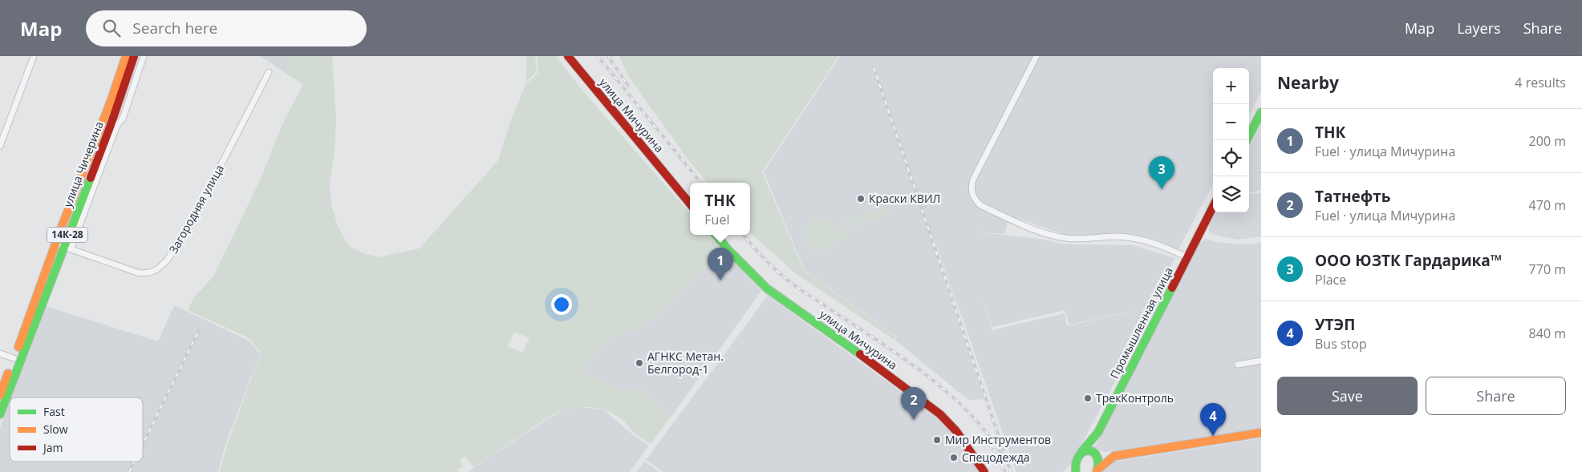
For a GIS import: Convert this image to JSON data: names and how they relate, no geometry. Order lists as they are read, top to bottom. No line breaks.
{"streets":{"main road":["улица Мичурина","улица Чичерина","14К-28","Промышленная улица"],"street":["Загородняя улица"]},"crossings":[["улица Чичерина","Загородняя улица"]],"places":["Краски КВИЛ","АГНКС Метан. Белгород-1","ТрекКонтроль","Мир Инструментов","Спецодежда"],"legend":["Fast","Slow","Jam"],"page":{"header":"Map","search":"Search here","nav":["Map","Layers","Share"],"heading":["Nearby","4 results"],"map_buttons":["+","−"],"list":[{"mark":"1","name":"ТНК","note":"Fuel · улица Мичурина","value":"200 m"},{"mark":"2","name":"Татнефть","note":"Fuel · улица Мичурина","value":"470 m"},{"mark":"3","name":"ООО ЮЗТК Гардарика™","note":"Place","value":"770 m"},{"mark":"4","name":"УТЭП","note":"Bus stop","value":"840 m"}],"pins":["3","1","2","4"],"popup":["ТНК","Fuel"],"buttons":["Save","Share"]}}
